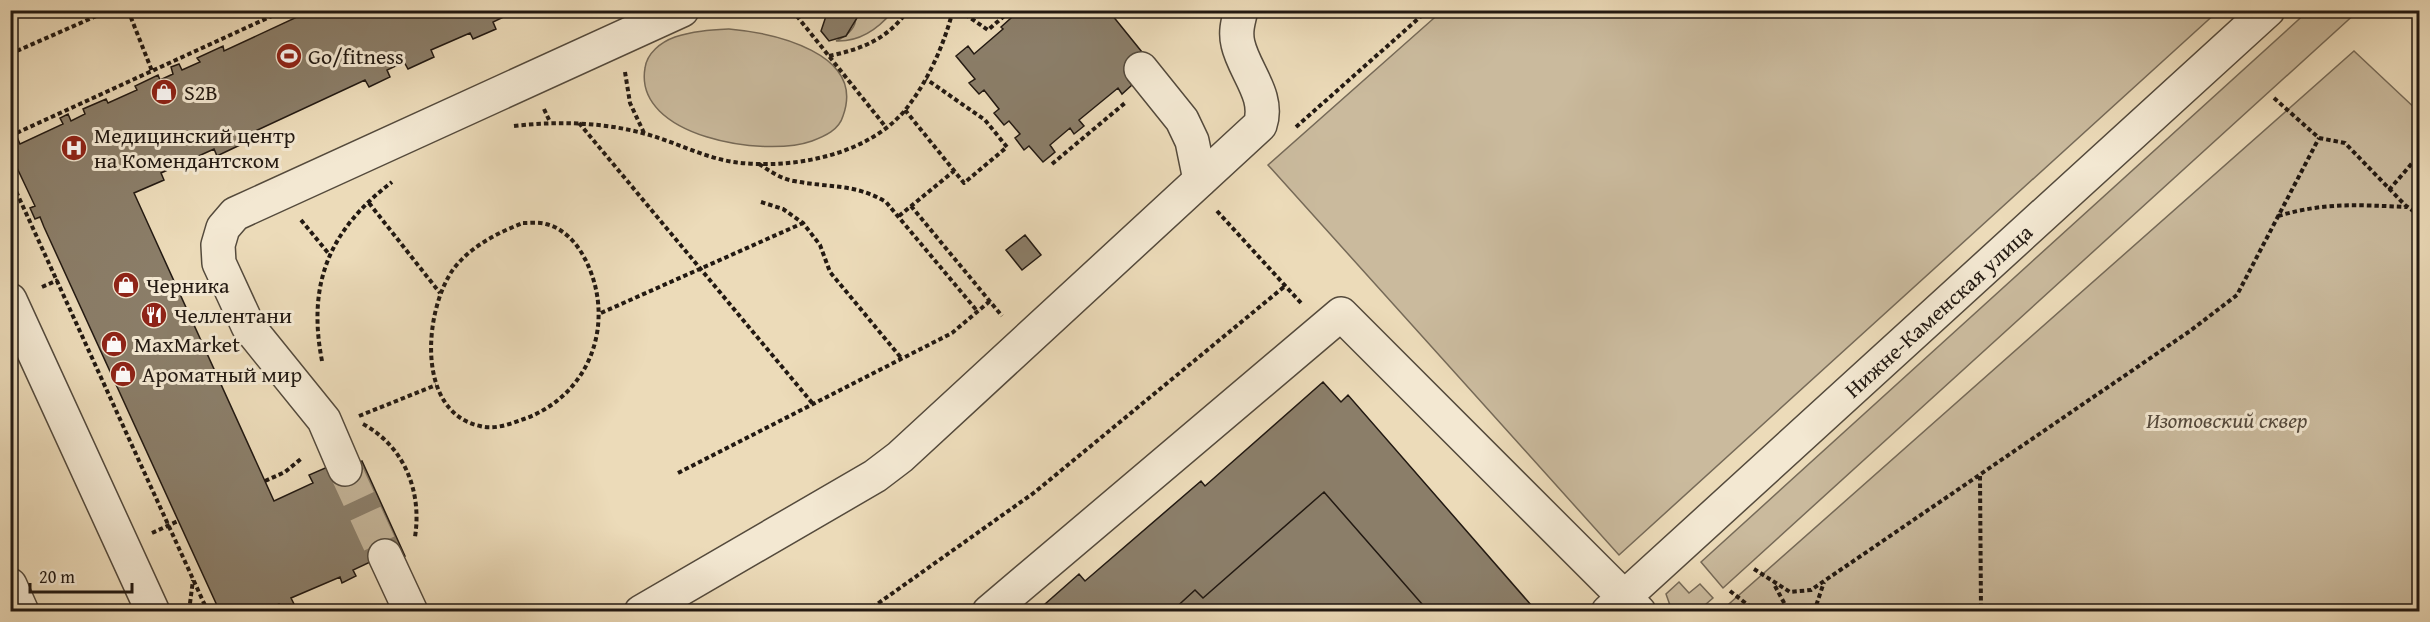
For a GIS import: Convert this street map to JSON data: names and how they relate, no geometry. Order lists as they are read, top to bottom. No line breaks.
{"streets":{"street":["Нижне-Каменская улица"]},"parks":["Изотовский сквер"],"places":{"sports":["Go/fitness"],"shop":["S2B","Черника","MaxMarket","Ароматный мир"],"hospital":["Медицинский центр на Комендантском"],"restaurant":["Челлентани"]},"scale_bar":"20 m"}
